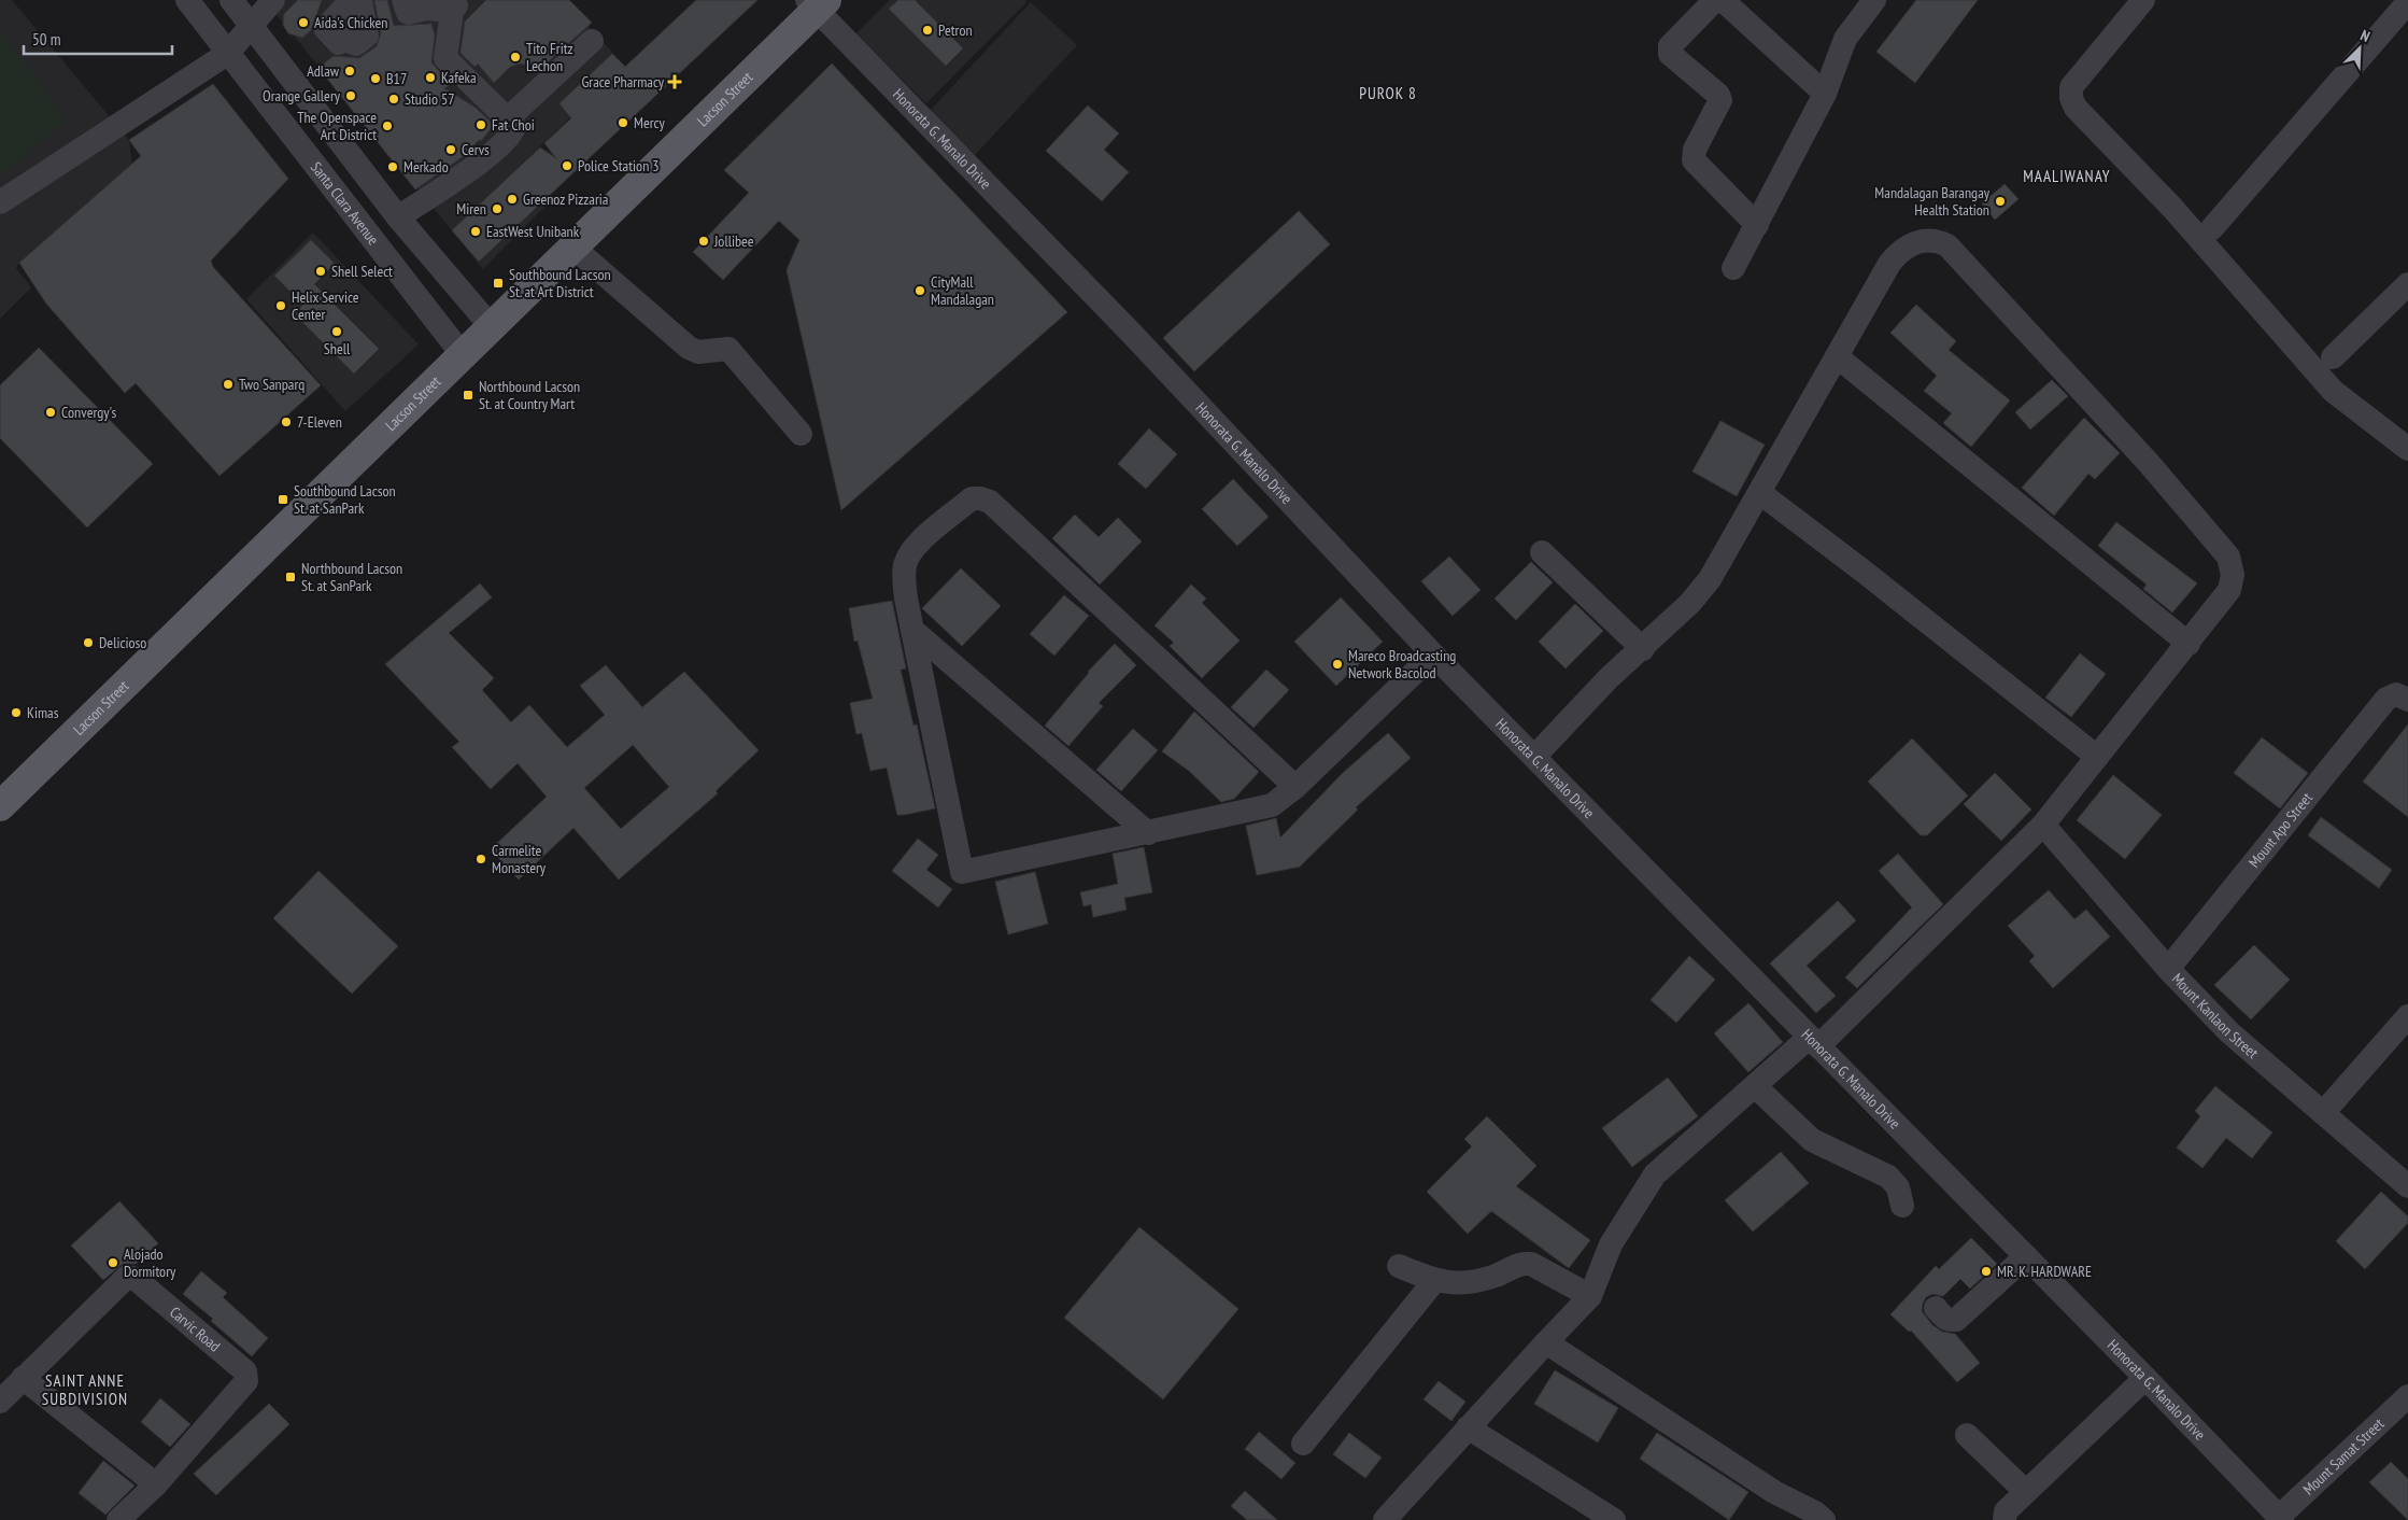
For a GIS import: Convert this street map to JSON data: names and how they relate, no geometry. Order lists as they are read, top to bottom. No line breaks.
{"streets":{"main road":["Lacson Street"],"street":["Honorata G. Manalo Drive","Santa Clara Avenue","Mount Apo Street","Mount Kanlaon Street","Carvic Road","Mount Samat Street"]},"crossings":[["Lacson Street","Honorata G. Manalo Drive"],["Lacson Street","Santa Clara Avenue"],["Honorata G. Manalo Drive","Mount Samat Street"],["Mount Apo Street","Mount Kanlaon Street"]],"districts":["PUROK 8","MAALIWANAY","SAINT ANNE SUBDIVISION"],"places":{"other":["Aida's Chicken","Petron","Tito Fritz Lechon","Adlaw","Kafeka","B17","Orange Gallery","Studio 57","Mercy","Fat Choi","The Openspace Art District","Cervs","Police Station 3","Merkado","Greenoz Pizzaria","Mandalagan Barangay Health Station","Miren","EastWest Unibank","Jollibee","Shell Select","CityMall Mandalagan","Helix Service Center","Shell","Two Sanparq","Convergy's","7-Eleven","Delicioso","Mareco Broadcasting Network Bacolod","Kimas","Carmelite Monastery","Alojado Dormitory","MR. K. HARDWARE"],"health":["Grace Pharmacy"],"transit":["Southbound Lacson St. at Art District","Northbound Lacson St. at Country Mart","Southbound Lacson St. at SanPark","Northbound Lacson St. at SanPark"]},"scale_bar":"50 m","north":"top right"}
